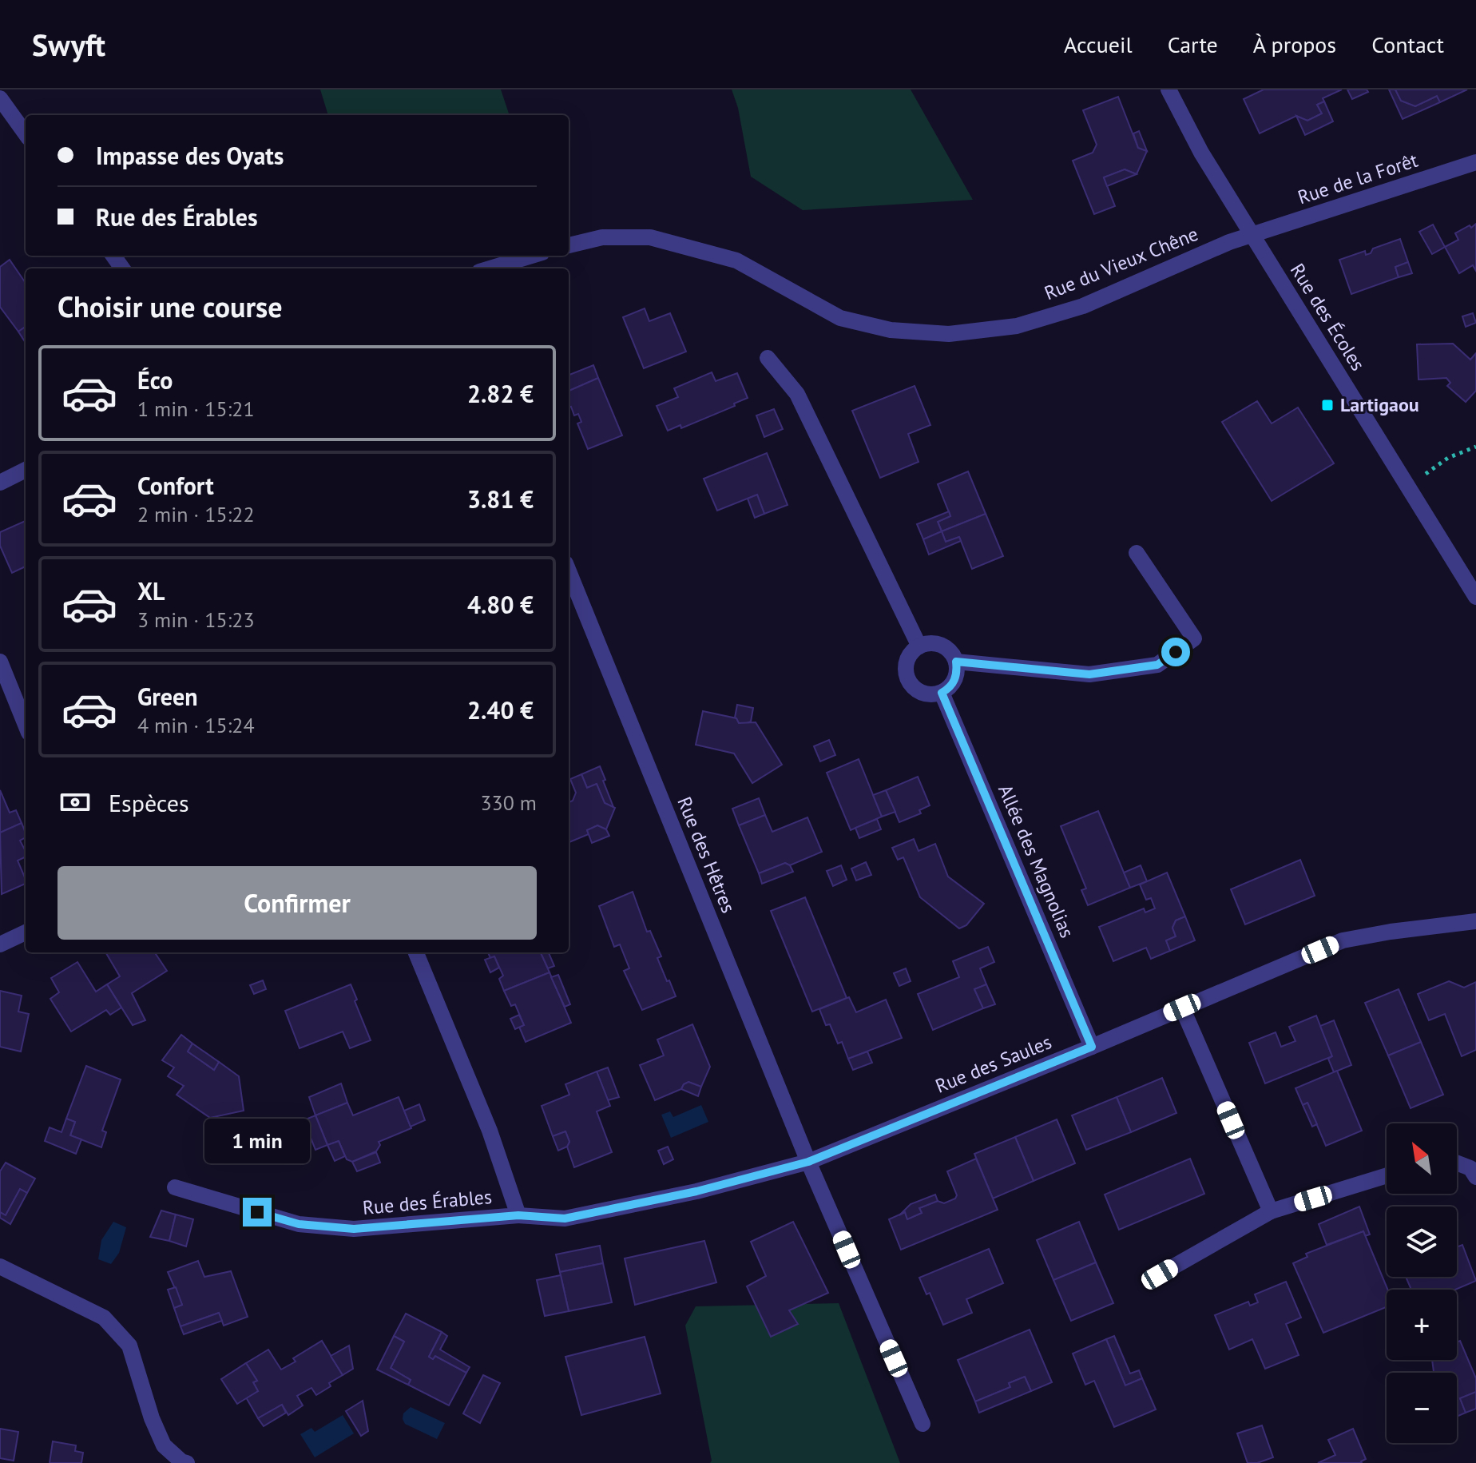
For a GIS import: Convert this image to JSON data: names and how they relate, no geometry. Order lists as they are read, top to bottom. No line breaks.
{"streets":{"street":["Rue de la Forêt","Rue du Vieux Chêne","Rue des Écoles","Rue des Hêtres","Allée des Magnolias","Rue des Saules","Rue des Érables"]},"crossings":[["Rue de la Forêt","Rue du Vieux Chêne"],["Rue de la Forêt","Rue des Écoles"],["Rue du Vieux Chêne","Rue des Écoles"],["Rue des Hêtres","Rue des Saules"],["Allée des Magnolias","Rue des Saules"],["Rue des Saules","Rue des Érables"]],"places":{"transit":["Lartigaou"]},"north":"top left","page":{"header":"Swyft","nav":["Accueil","Carte","À propos","Contact"],"banner":["Impasse des Oyats","Rue des Érables"],"heading":"Choisir une course","list":[{"name":"Éco","note":"1 min · 15:21","value":"2.82 €"},{"name":"Confort","note":"2 min · 15:22","value":"3.81 €"},{"name":"XL","note":"3 min · 15:23","value":"4.80 €"},{"name":"Green","note":"4 min · 15:24","value":"2.40 €"}],"pay":["Espèces","330 m"],"buttons":"Confirmer","bubble":"1 min","map_buttons":["+","−"]}}
